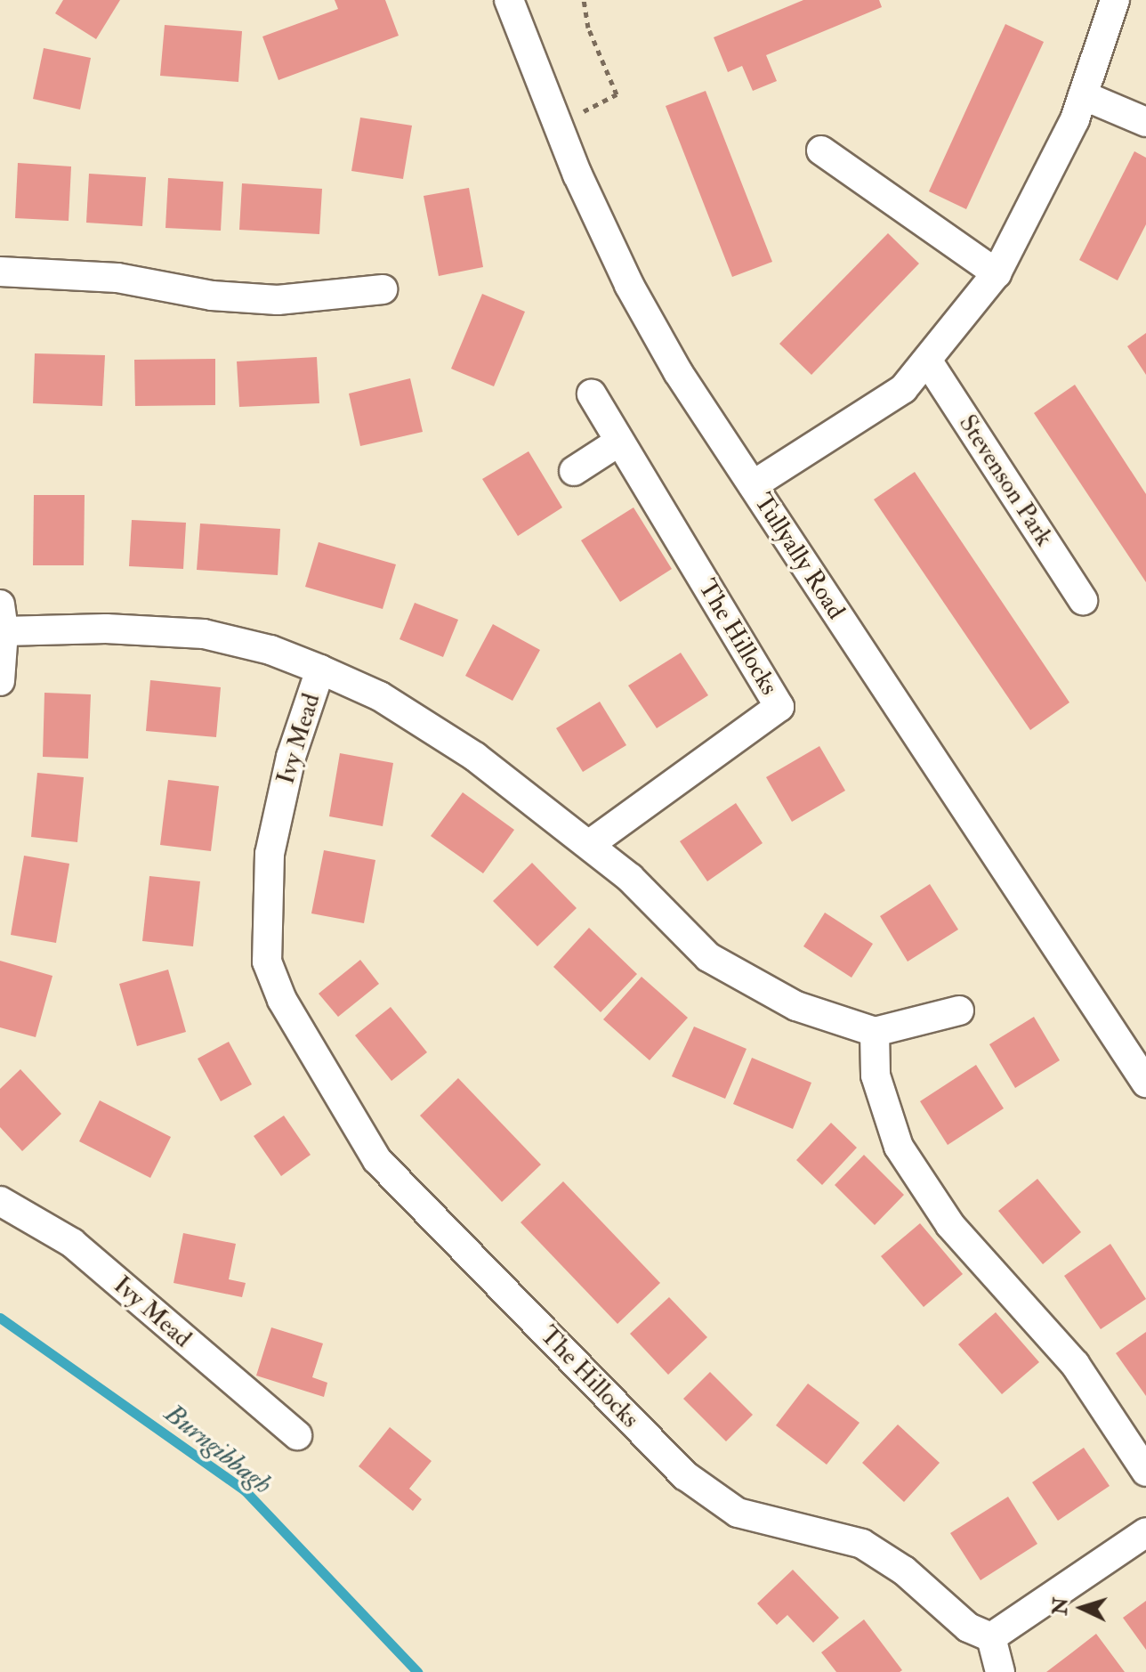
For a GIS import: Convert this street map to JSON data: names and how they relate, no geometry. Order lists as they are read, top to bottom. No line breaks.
{"streets":{"street":["Stevenson Park","Tullyally Road","The Hillocks","Ivy Mead"]},"crossings":[["The Hillocks","Ivy Mead"]],"water":["Burngibbagh"],"north":"left"}
